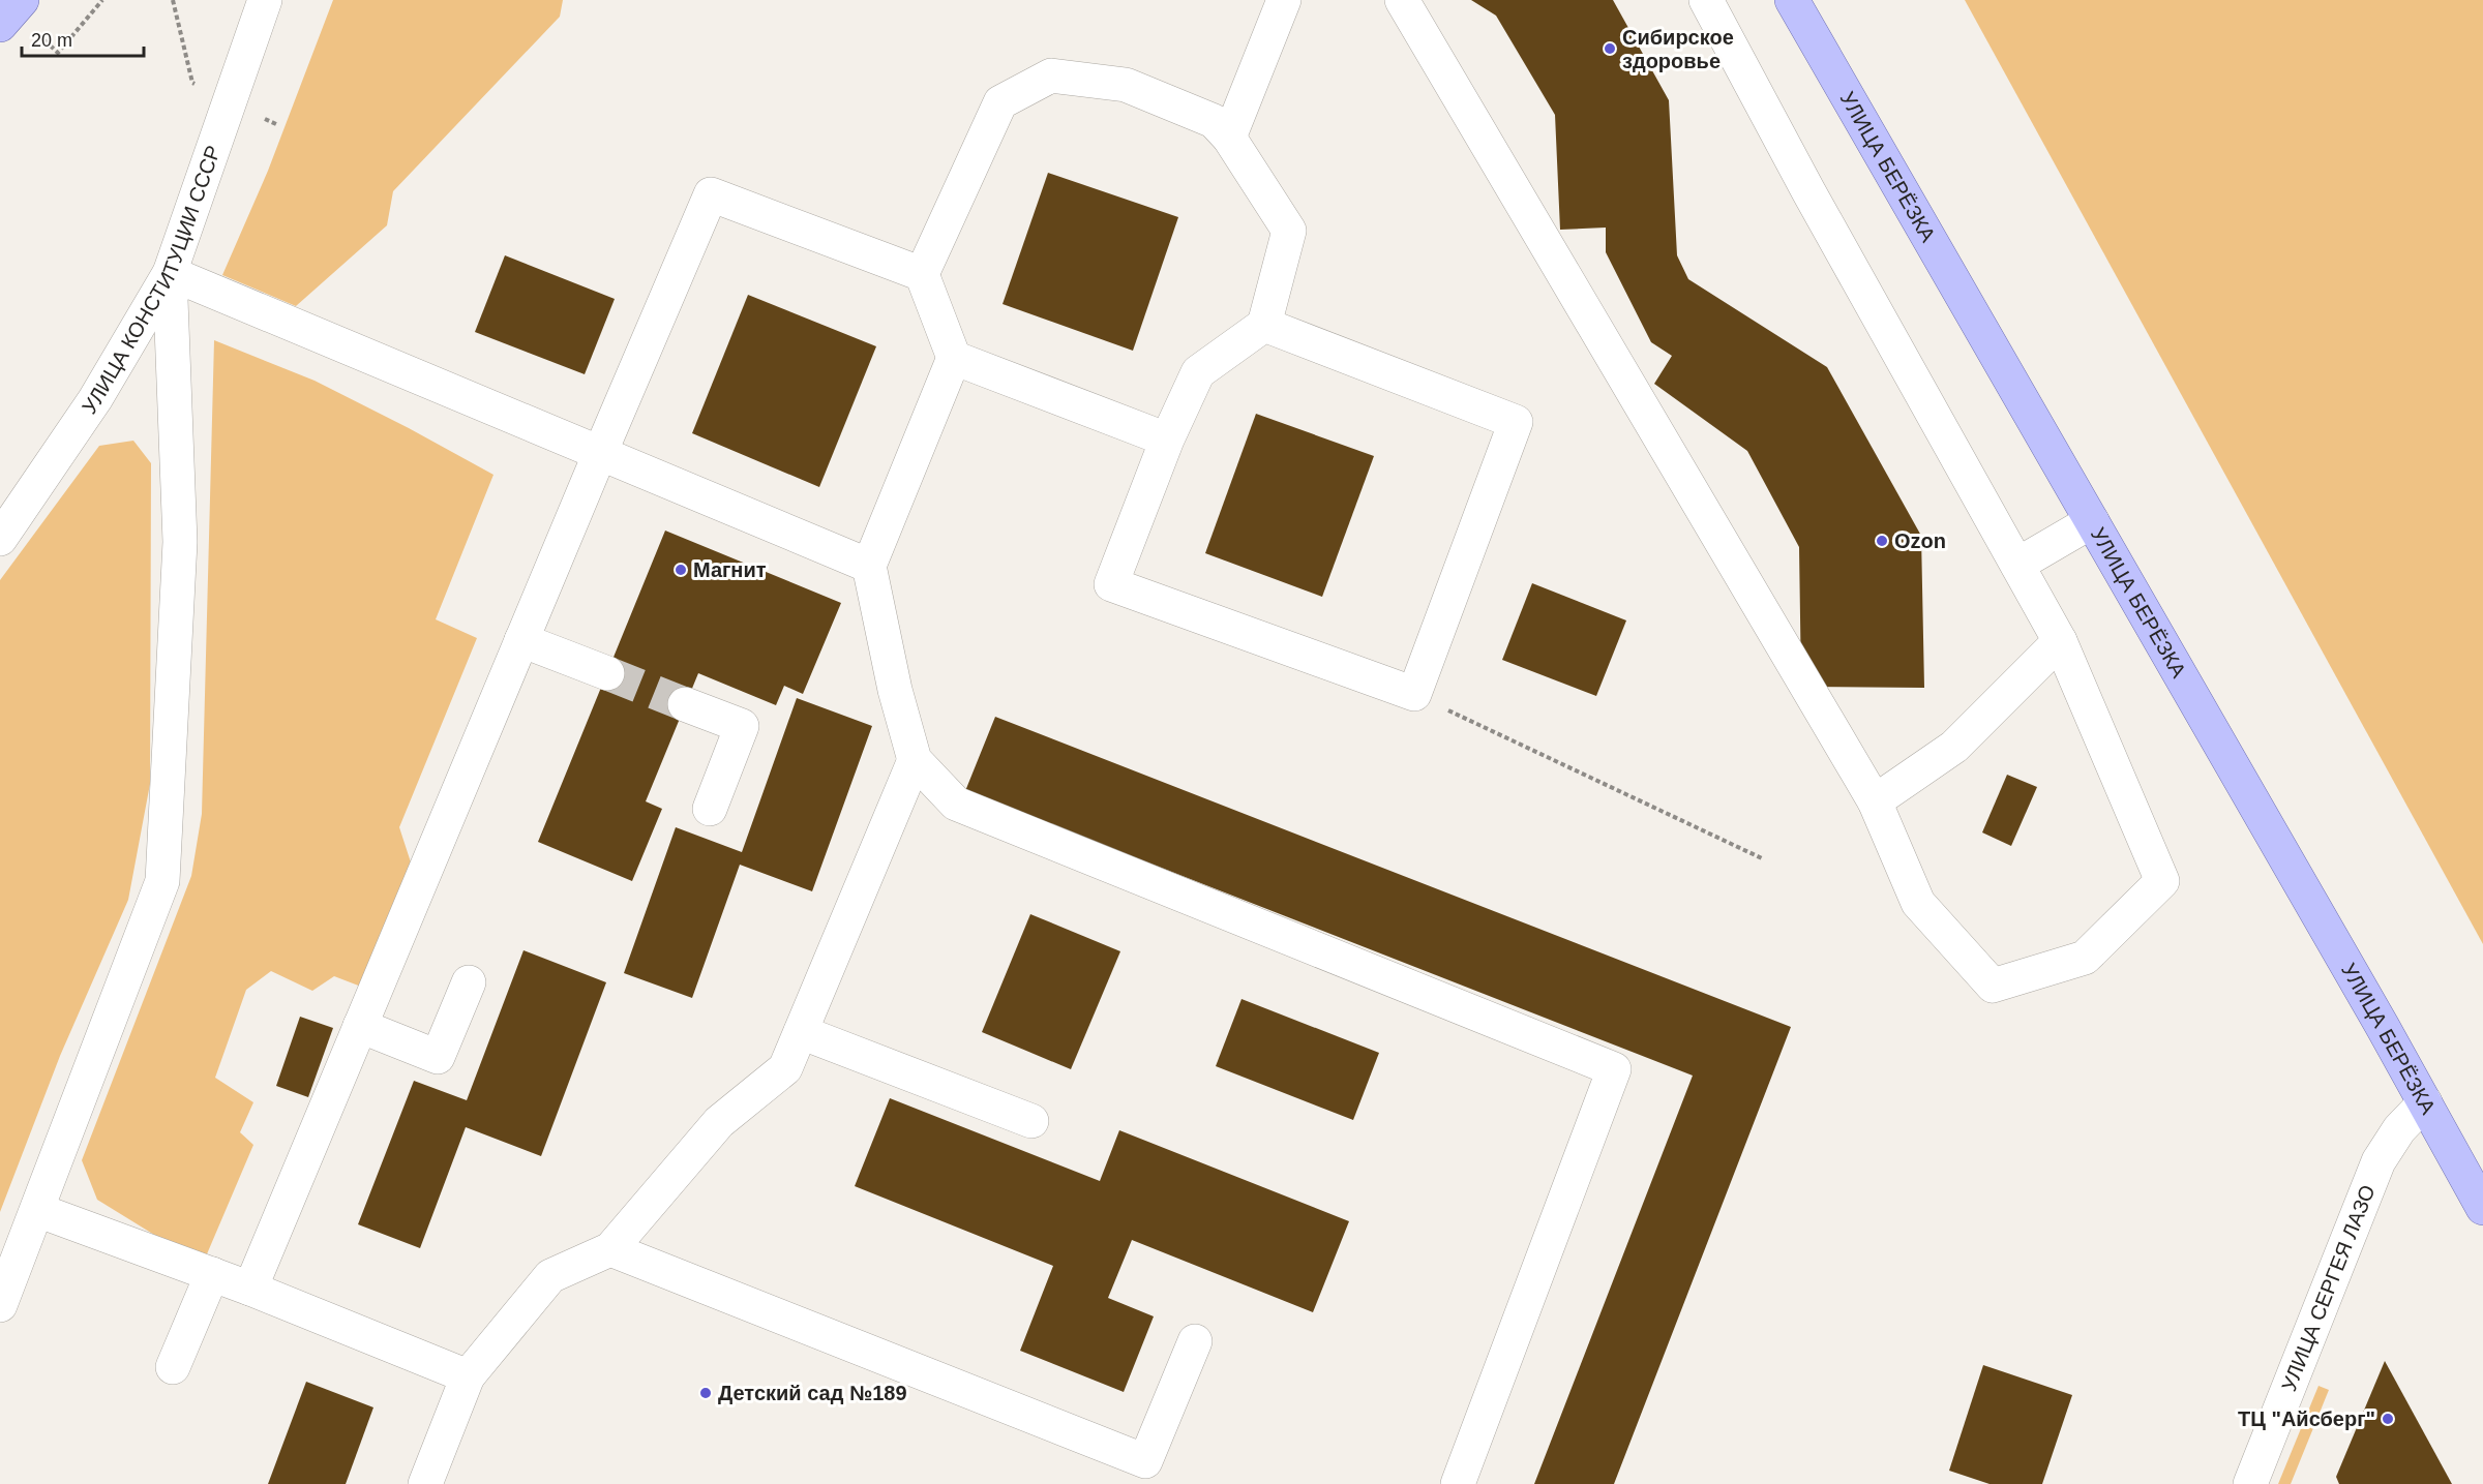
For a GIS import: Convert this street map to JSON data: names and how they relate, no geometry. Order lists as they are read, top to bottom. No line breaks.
{"streets":{"main road":["УЛИЦА БЕРЁЗКА"],"street":["УЛИЦА КОНСТИТУЦИИ СССР","УЛИЦА СЕРГЕЯ ЛАЗО"]},"crossings":[["УЛИЦА БЕРЁЗКА","УЛИЦА СЕРГЕЯ ЛАЗО"]],"places":["Сибирское здоровье","Ozon","Магнит","Детский сад №189","ТЦ \"Айсберг\""],"scale_bar":"20 m"}
